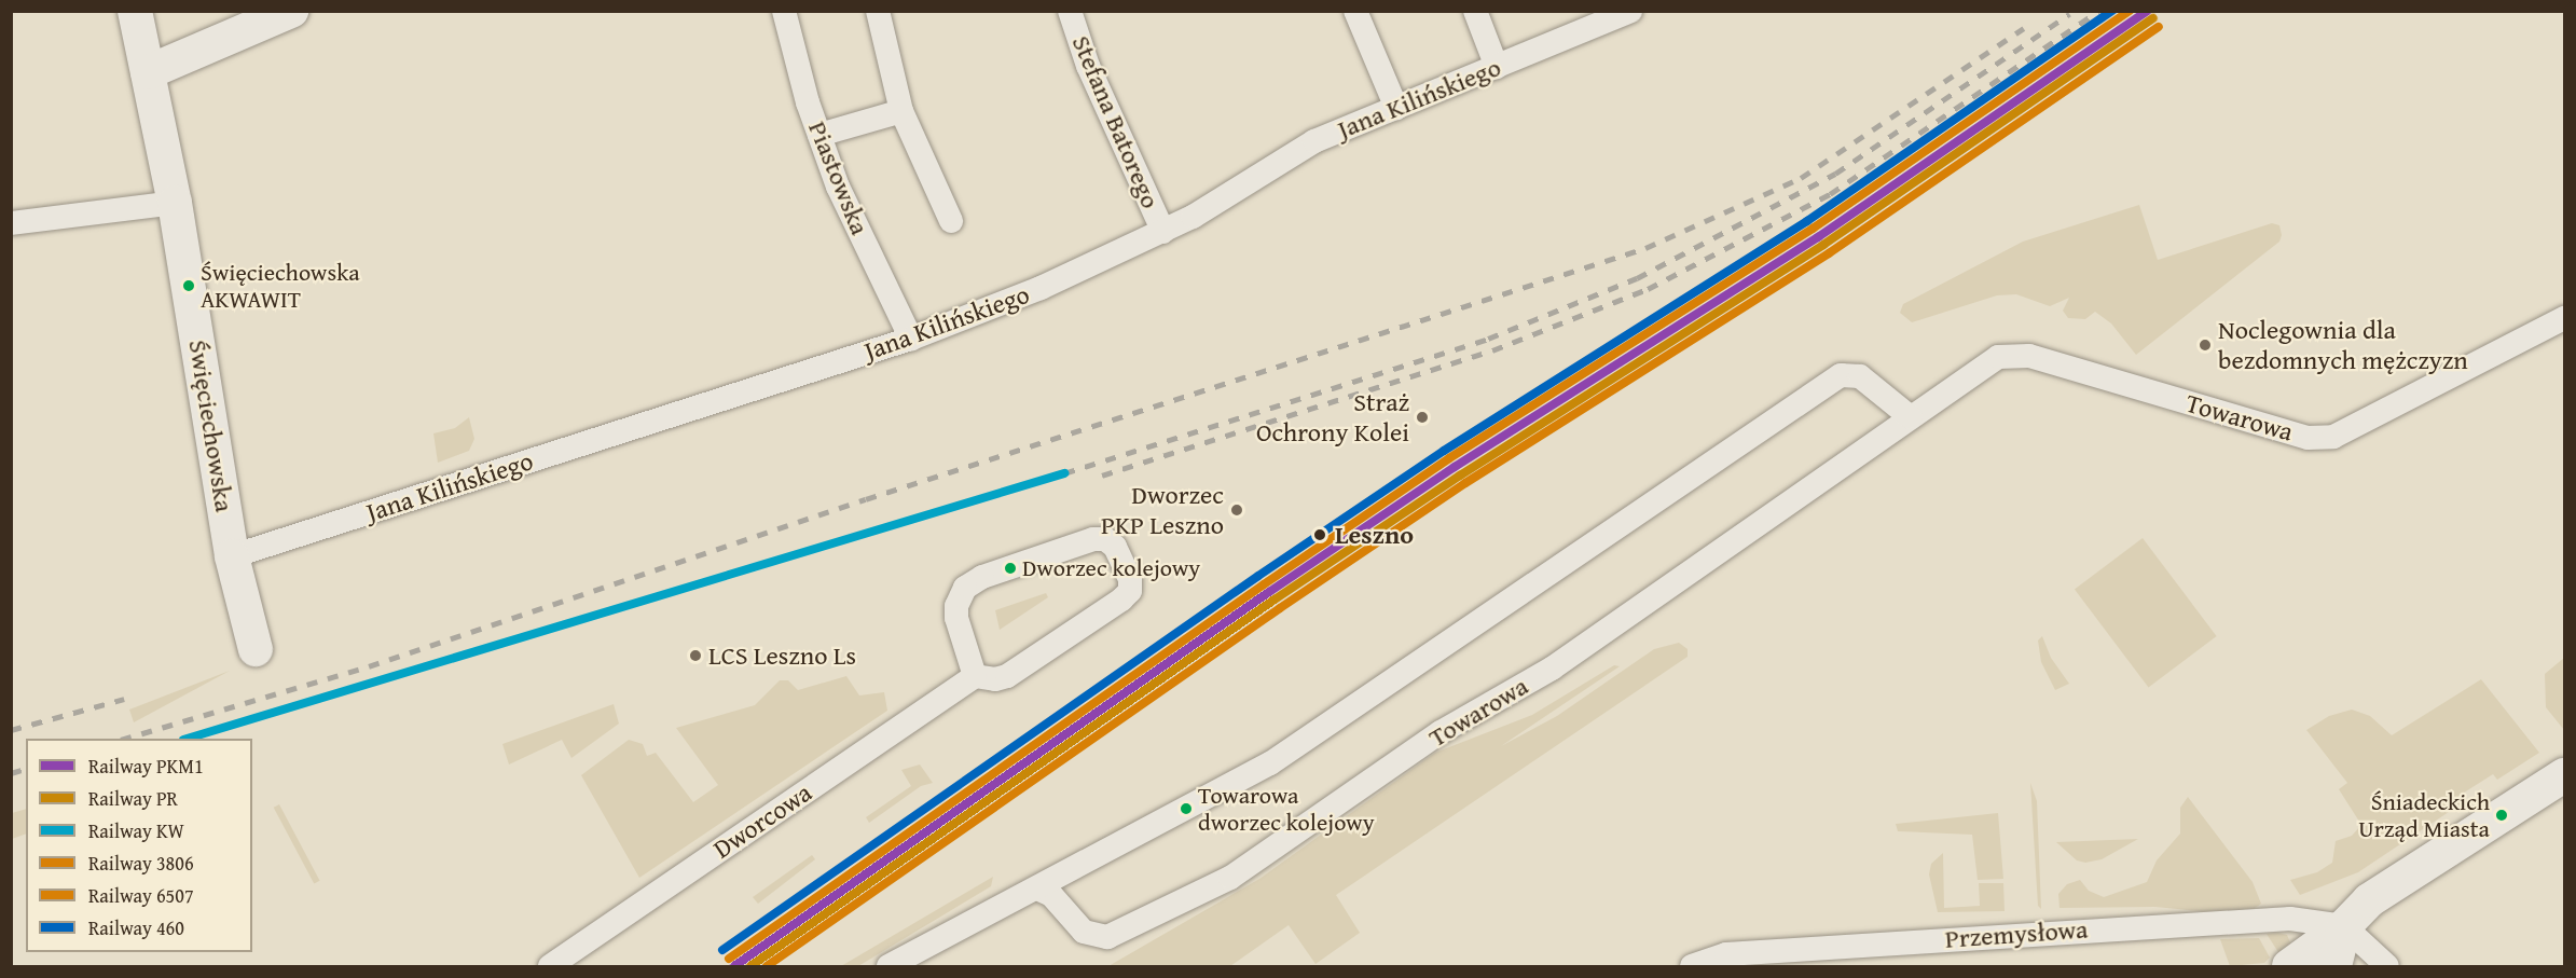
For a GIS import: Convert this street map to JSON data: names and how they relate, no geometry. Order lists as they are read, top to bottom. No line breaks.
{"streets":{"street":["Jana Kilińskiego","Stefana Batorego","Piastowska","Towarowa","Święciechowska","Dworcowa","Przemysłowa"]},"crossings":[["Jana Kilińskiego","Stefana Batorego"],["Jana Kilińskiego","Piastowska"],["Jana Kilińskiego","Święciechowska"]],"places":["Święciechowska AKWAWIT","Noclegownia dla bezdomnych mężczyzn","Straż Ochrony Kolei","Dworzec PKP Leszno","Leszno","Dworzec kolejowy","LCS Leszno Ls","Towarowa dworzec kolejowy","Śniadeckich Urząd Miasta"],"lines":["rail line PKM1","rail line 3806","rail line 460","rail line PR","rail line 6507","rail line KW"],"legend":["Railway PKM1","Railway PR","Railway KW","Railway 3806","Railway 6507","Railway 460"]}
